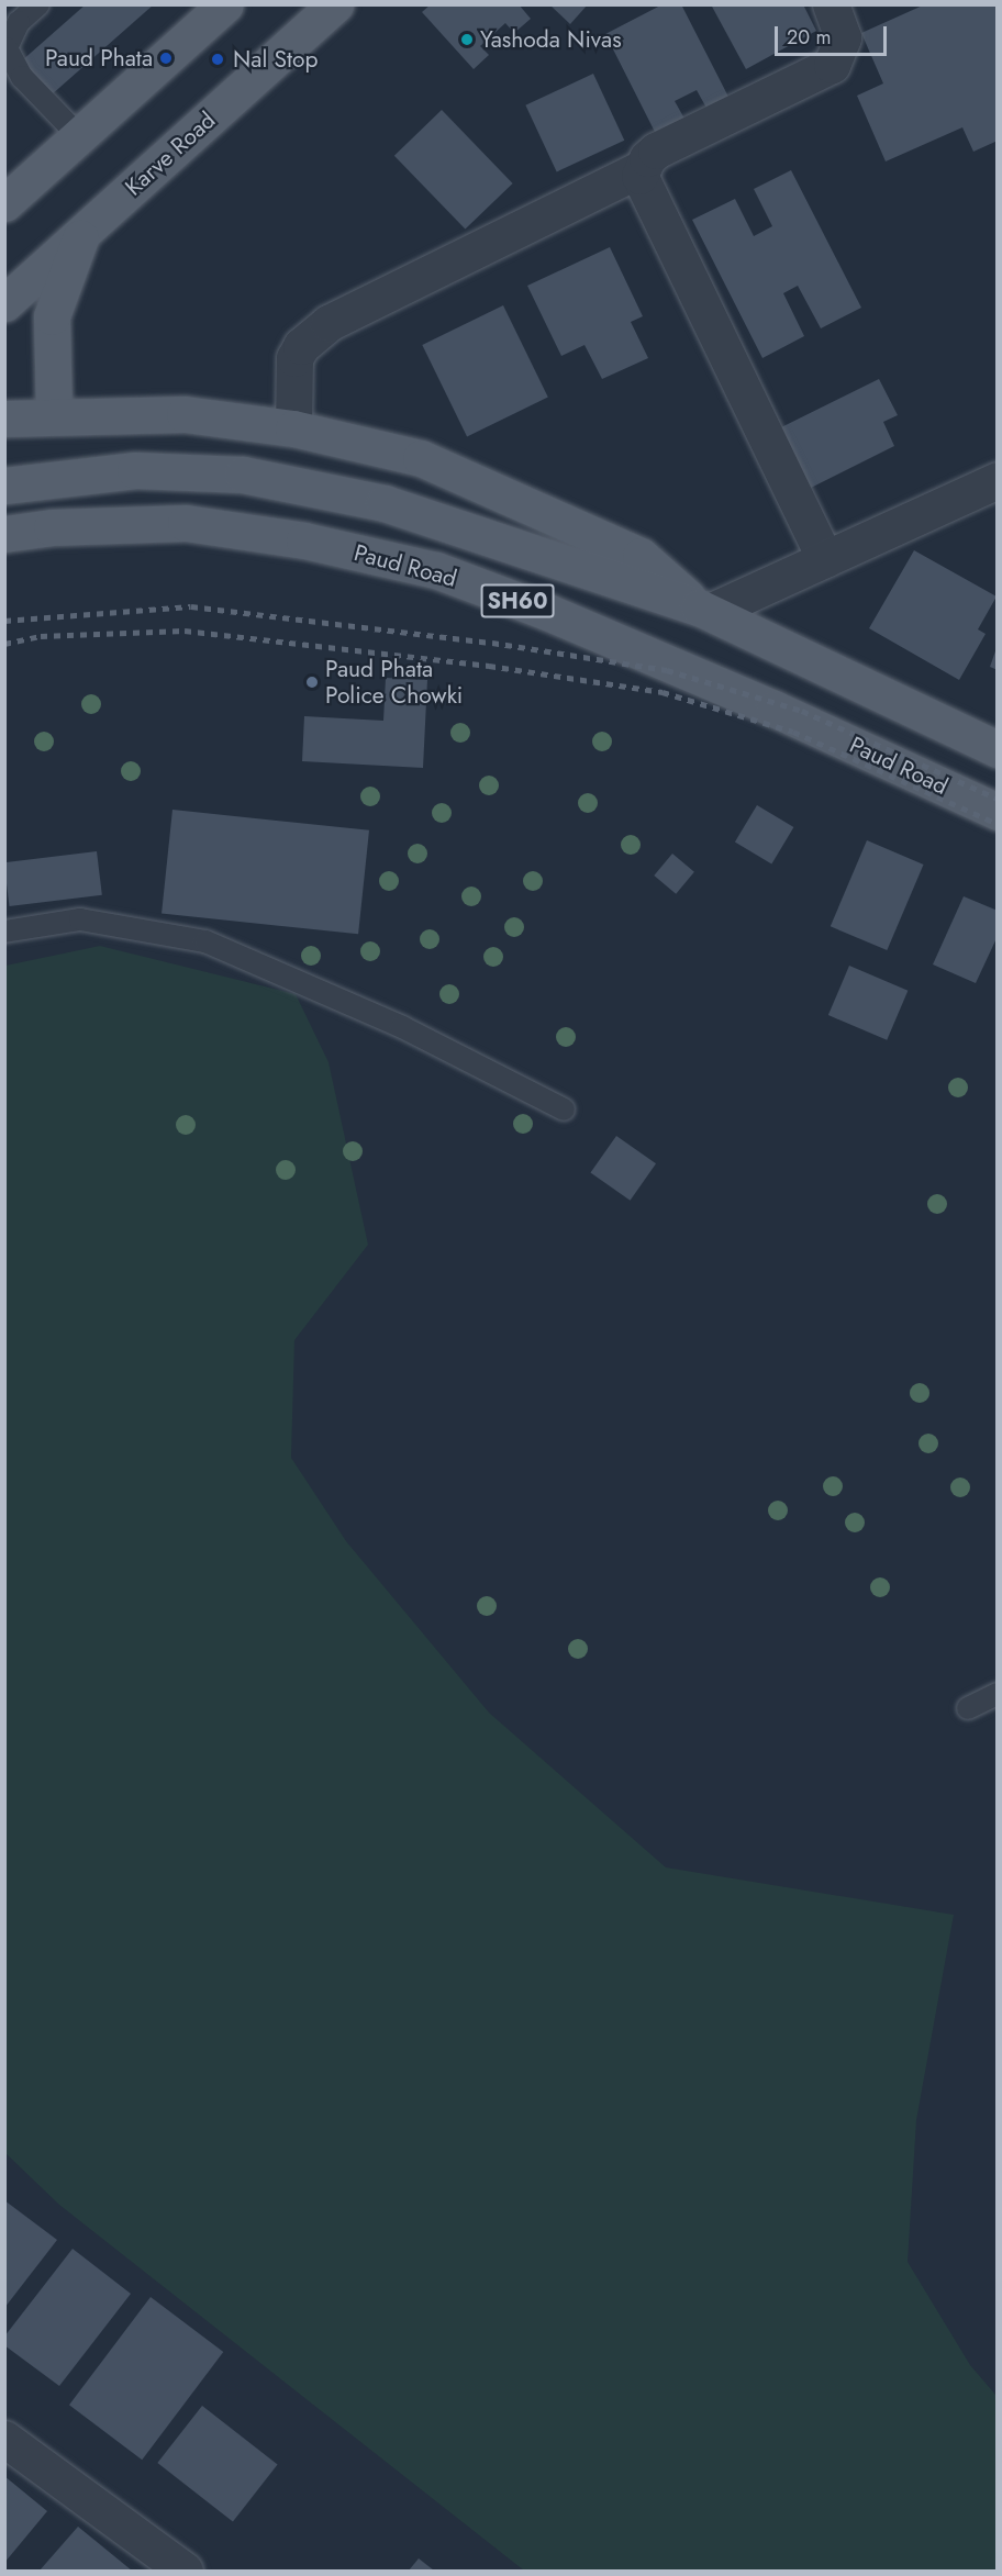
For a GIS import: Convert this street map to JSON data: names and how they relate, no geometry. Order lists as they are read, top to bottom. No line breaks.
{"streets":{"main road":["Karve Road","Paud Road","SH60"]},"places":["Yashoda Nivas","Paud Phata","Nal Stop","Paud Phata Police Chowki"],"scale_bar":"20 m"}
